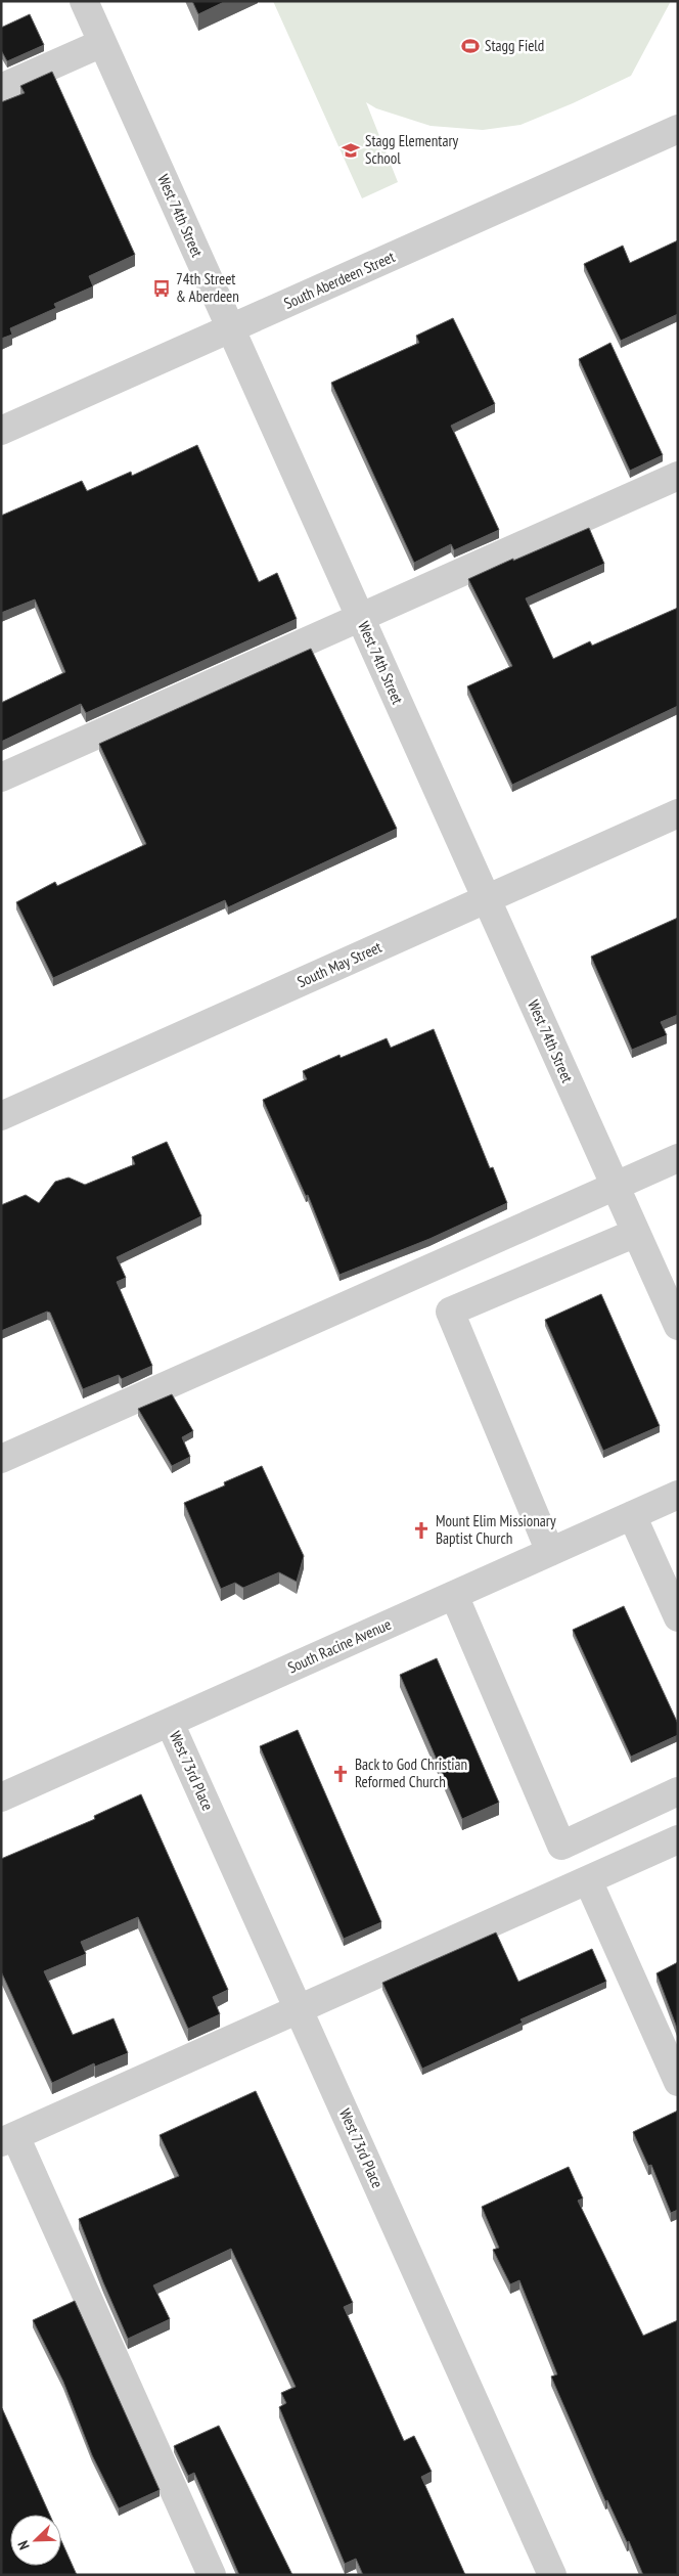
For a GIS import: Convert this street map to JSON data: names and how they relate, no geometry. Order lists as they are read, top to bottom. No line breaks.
{"streets":{"street":["West 74th Street","South Aberdeen Street","South May Street","South Racine Avenue","West 73rd Place"]},"crossings":[["West 74th Street","South Aberdeen Street"],["West 74th Street","South May Street"],["South Racine Avenue","West 73rd Place"]],"places":{"sports":["Stagg Field"],"school or university":["Stagg Elementary School"],"bus stop":["74th Street & Aberdeen"],"church":["Mount Elim Missionary Baptist Church","Back to God Christian Reformed Church"]},"north":"bottom left"}
